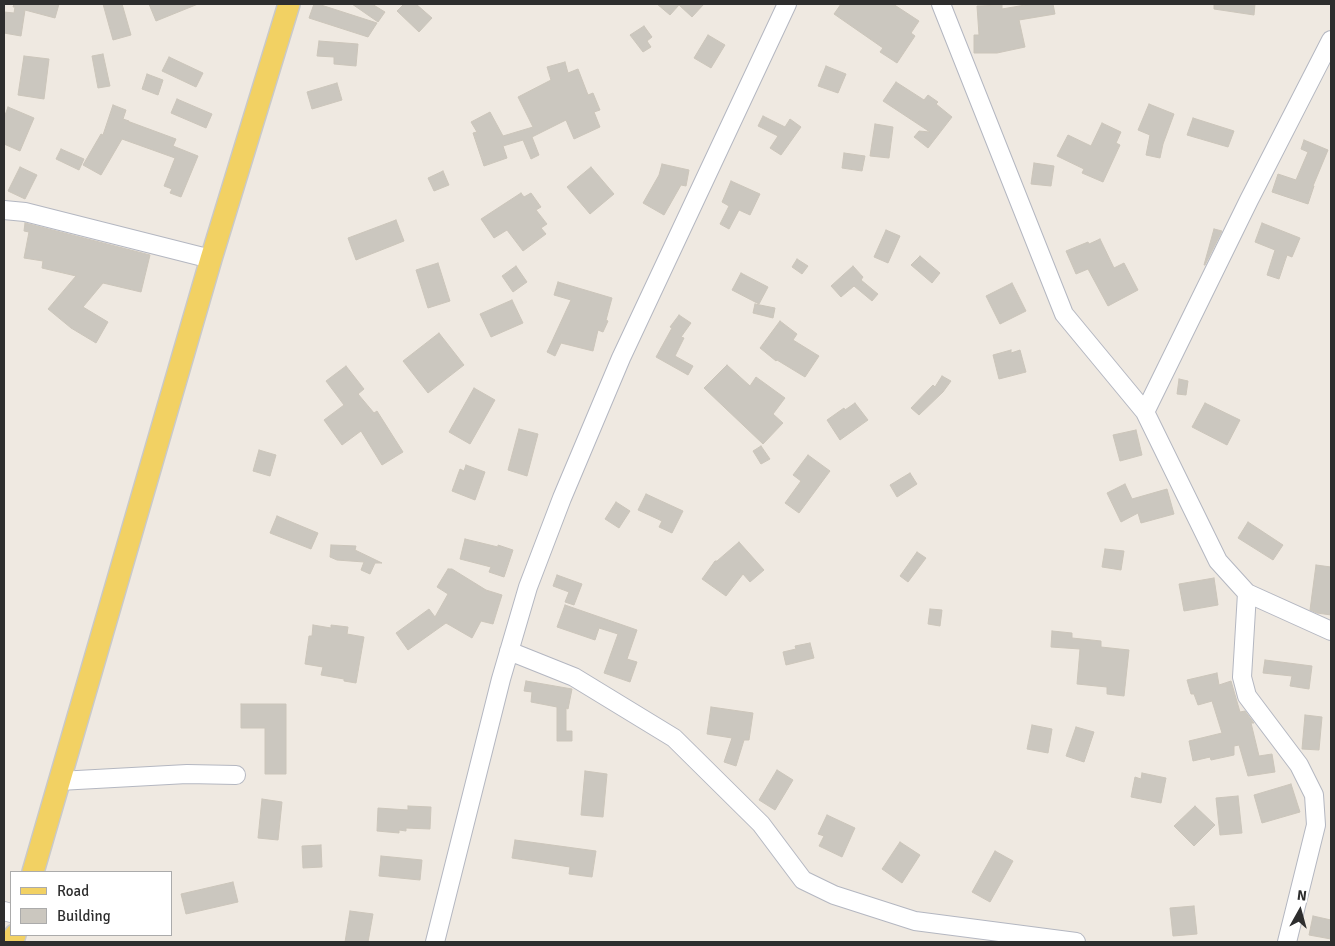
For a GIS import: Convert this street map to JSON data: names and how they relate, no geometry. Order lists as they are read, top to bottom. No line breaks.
{"legend":["Road","Building"],"north":"top"}
